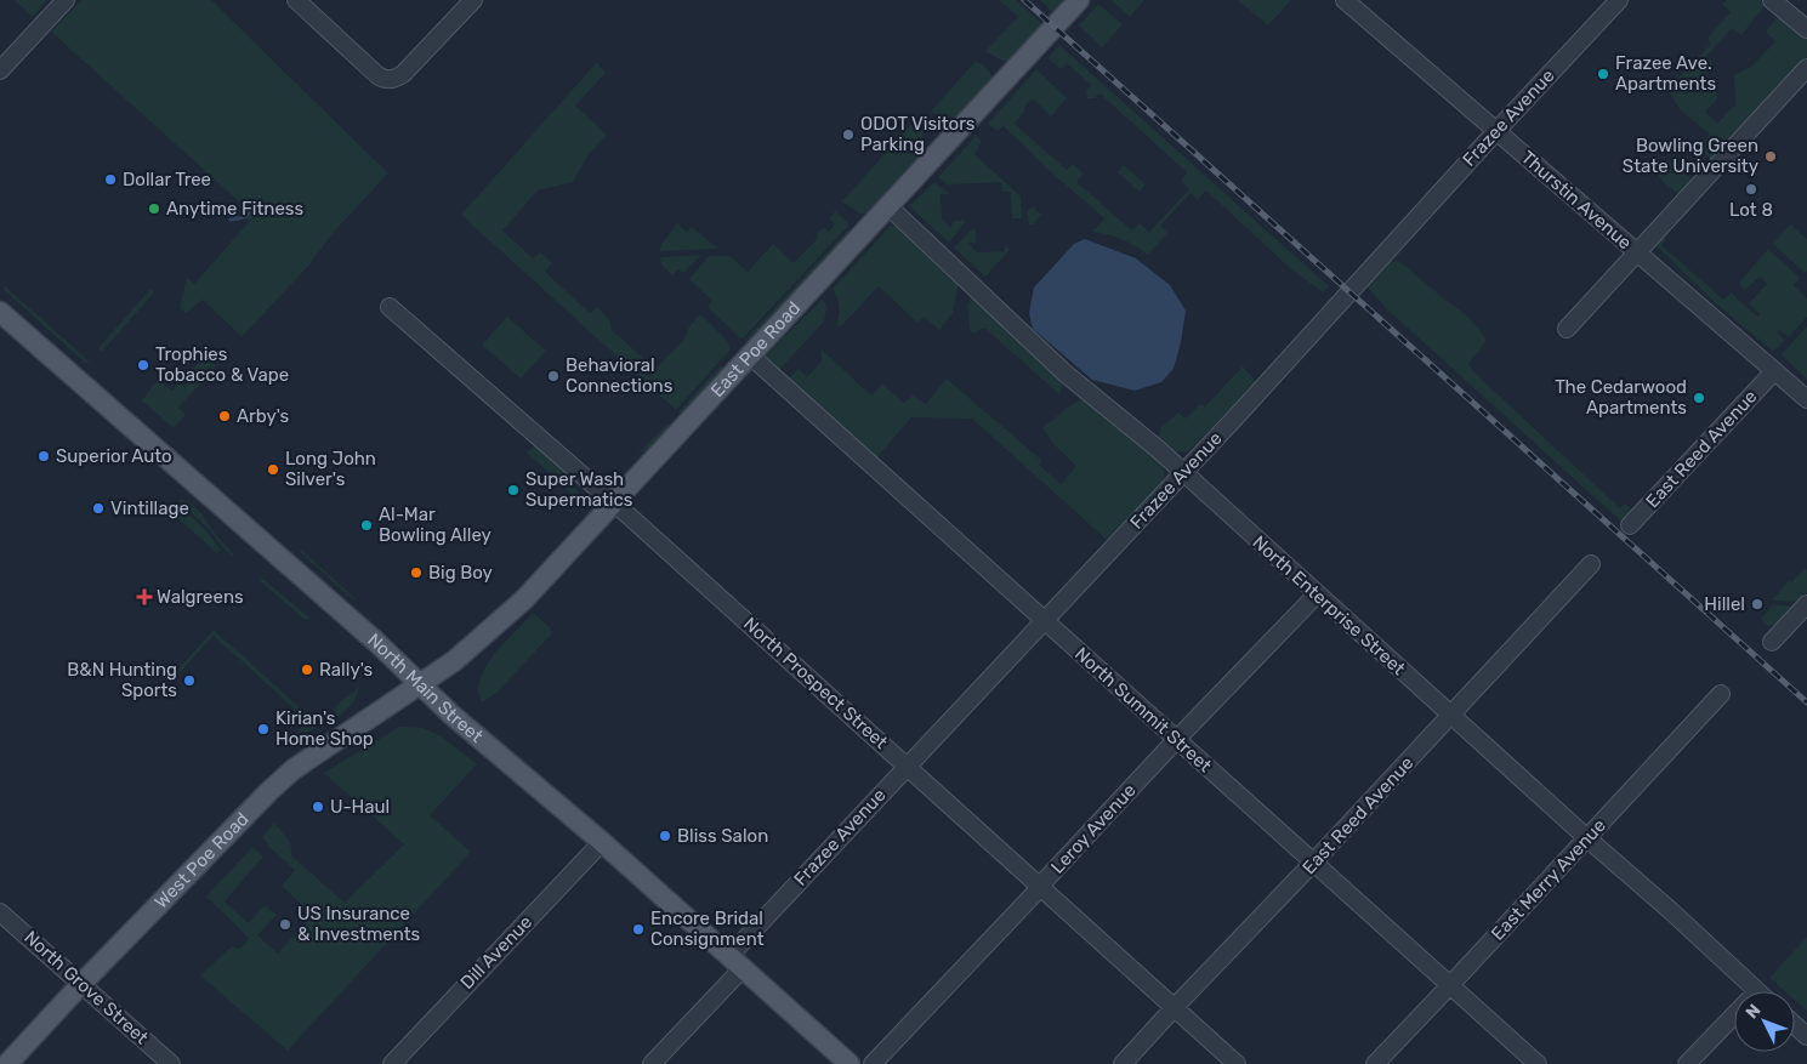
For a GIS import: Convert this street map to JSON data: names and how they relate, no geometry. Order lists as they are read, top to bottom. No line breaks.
{"streets":{"main road":["East Poe Road","North Main Street","West Poe Road"],"street":["Frazee Avenue","Thurstin Avenue","East Reed Avenue","North Enterprise Street","North Prospect Street","North Summit Street","Leroy Avenue","East Merry Avenue","Dill Avenue","North Grove Street"]},"crossings":[["Frazee Avenue","Thurstin Avenue"],["Frazee Avenue","North Enterprise Street"],["Frazee Avenue","North Prospect Street"],["Frazee Avenue","North Main Street"],["Frazee Avenue","North Summit Street"],["Thurstin Avenue","East Reed Avenue"],["East Poe Road","North Enterprise Street"],["East Poe Road","North Prospect Street"],["East Poe Road","North Main Street"],["East Poe Road","North Summit Street"],["East Poe Road","West Poe Road"],["East Reed Avenue","North Enterprise Street"],["East Reed Avenue","North Prospect Street"],["East Reed Avenue","North Summit Street"],["North Enterprise Street","Leroy Avenue"],["North Enterprise Street","East Merry Avenue"],["North Prospect Street","Leroy Avenue"],["North Main Street","West Poe Road"],["North Main Street","Dill Avenue"],["North Summit Street","Leroy Avenue"],["North Summit Street","East Merry Avenue"],["West Poe Road","North Grove Street"]],"places":{"other":["Frazee Ave. Apartments","ODOT Visitors Parking","Bowling Green State University","Dollar Tree","Lot 8","Anytime Fitness","Trophies Tobacco & Vape","Behavioral Connections","The Cedarwood Apartments","Arby's","Superior Auto","Long John Silver's","Super Wash Supermatics","Vintillage","Al-Mar Bowling Alley","Big Boy","Hillel","Rally's","B&N Hunting Sports","Kirian's Home Shop","U-Haul","Bliss Salon","US Insurance & Investments","Encore Bridal Consignment"],"health":["Walgreens"]},"north":"top left"}
